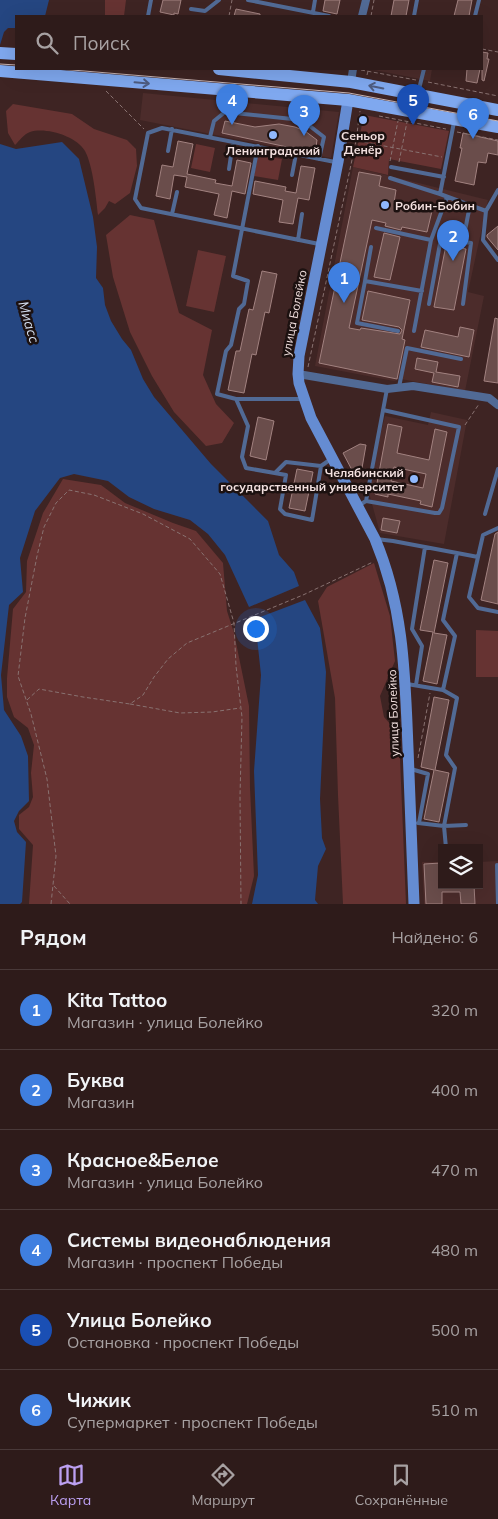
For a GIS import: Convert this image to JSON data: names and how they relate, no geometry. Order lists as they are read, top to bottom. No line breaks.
{"streets":{"main road":["улица Болейко"]},"water":["Миасс"],"places":["Сеньор Денёр","Ленинградский","Робин-Бобин","Челябинский государственный университет"],"page":{"search":"Поиск","pins":["4","5","3","6","2","1"],"heading":["Рядом","Найдено: 6"],"list":[{"mark":"1","name":"Kita Tattoo","note":"Магазин · улица Болейко","value":"320 m"},{"mark":"2","name":"Буква","note":"Магазин","value":"400 m"},{"mark":"3","name":"Красное&Белое","note":"Магазин · улица Болейко","value":"470 m"},{"mark":"4","name":"Системы видеонаблюдения","note":"Магазин · проспект Победы","value":"480 m"},{"mark":"5","name":"Улица Болейко","note":"Остановка · проспект Победы","value":"500 m"},{"mark":"6","name":"Чижик","note":"Супермаркет · проспект Победы","value":"510 m"}],"nav":["Карта","Маршрут","Сохранённые"]}}
